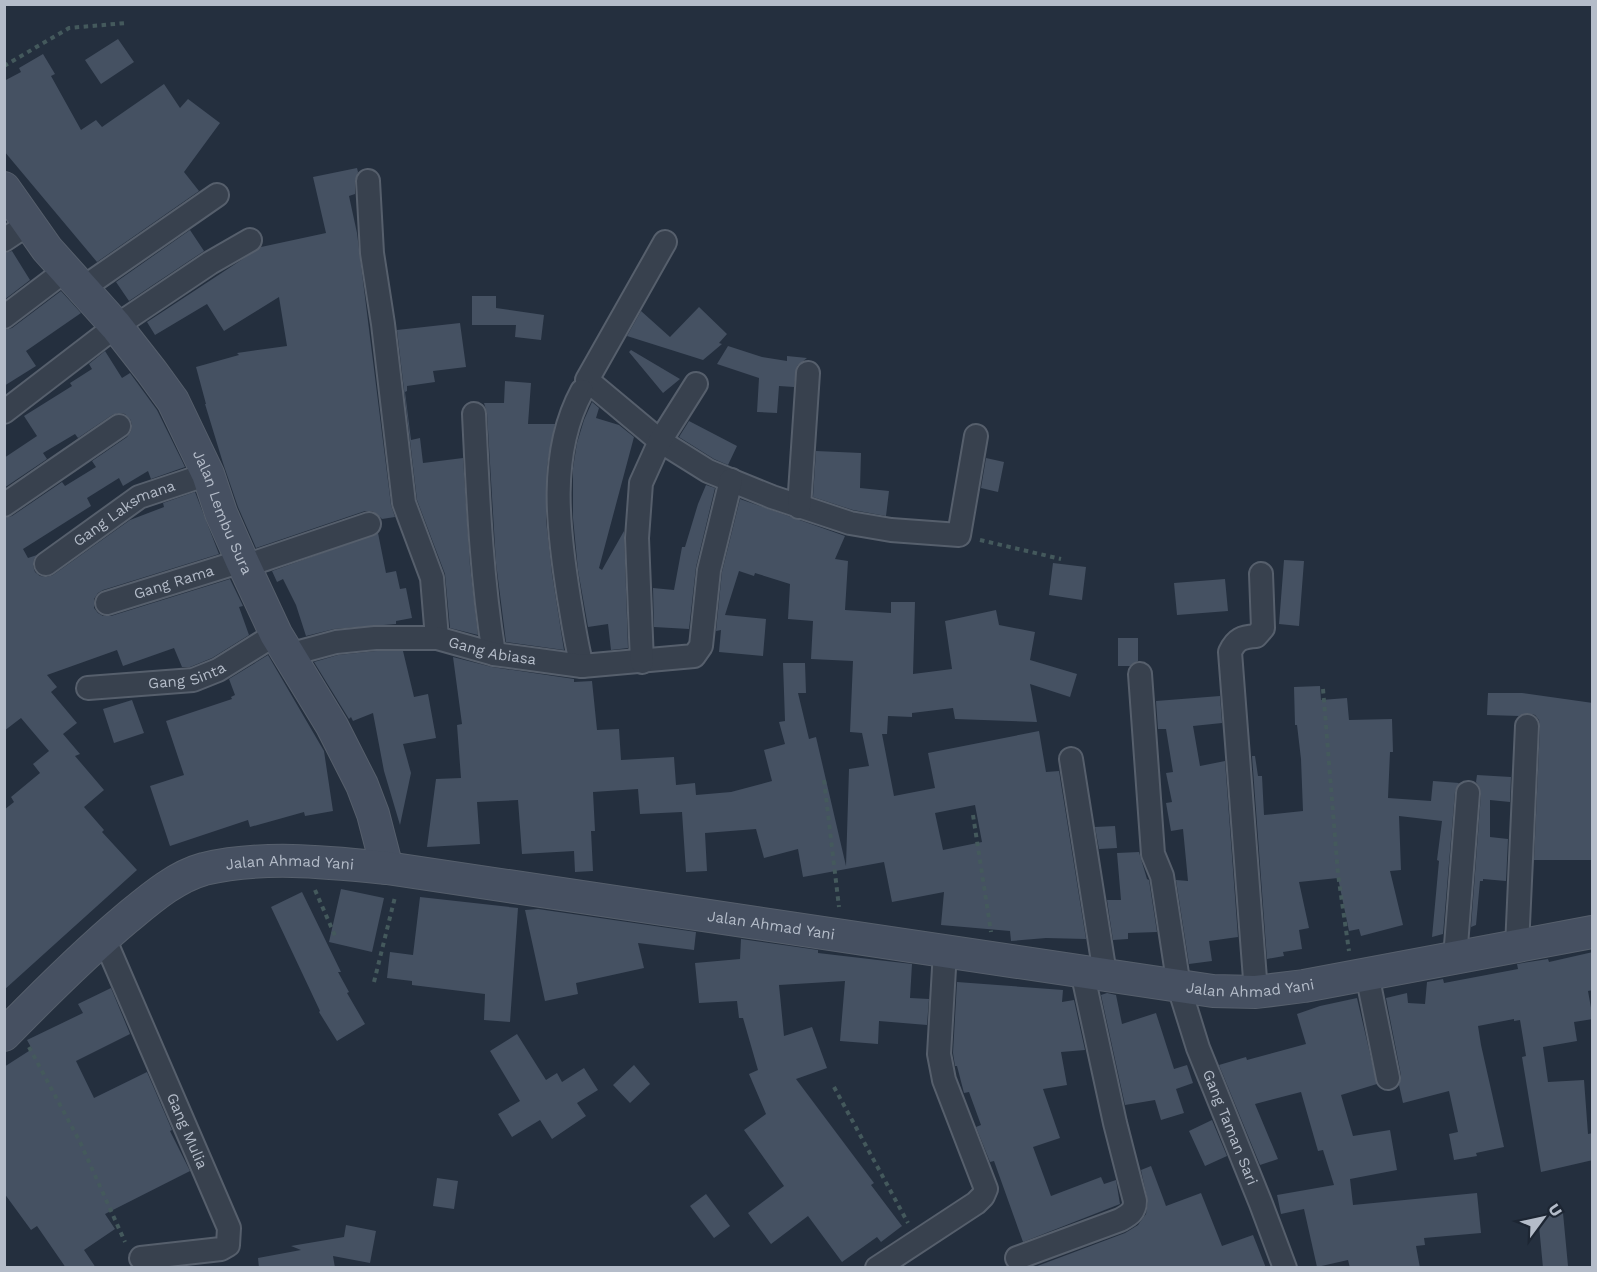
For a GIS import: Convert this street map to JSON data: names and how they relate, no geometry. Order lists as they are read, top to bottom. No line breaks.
{"streets":{"main road":["Jalan Lembu Sura","Jalan Ahmad Yani"],"street":["Gang Laksmana","Gang Rama","Gang Abiasa","Gang Sinta","Gang Taman Sari","Gang Mulia"]},"crossings":[["Jalan Lembu Sura","Gang Laksmana"],["Jalan Lembu Sura","Gang Rama"],["Jalan Lembu Sura","Gang Abiasa"],["Jalan Lembu Sura","Gang Sinta"],["Jalan Lembu Sura","Jalan Ahmad Yani"],["Gang Abiasa","Gang Sinta"],["Jalan Ahmad Yani","Gang Taman Sari"],["Jalan Ahmad Yani","Gang Mulia"]],"north":"top right"}
